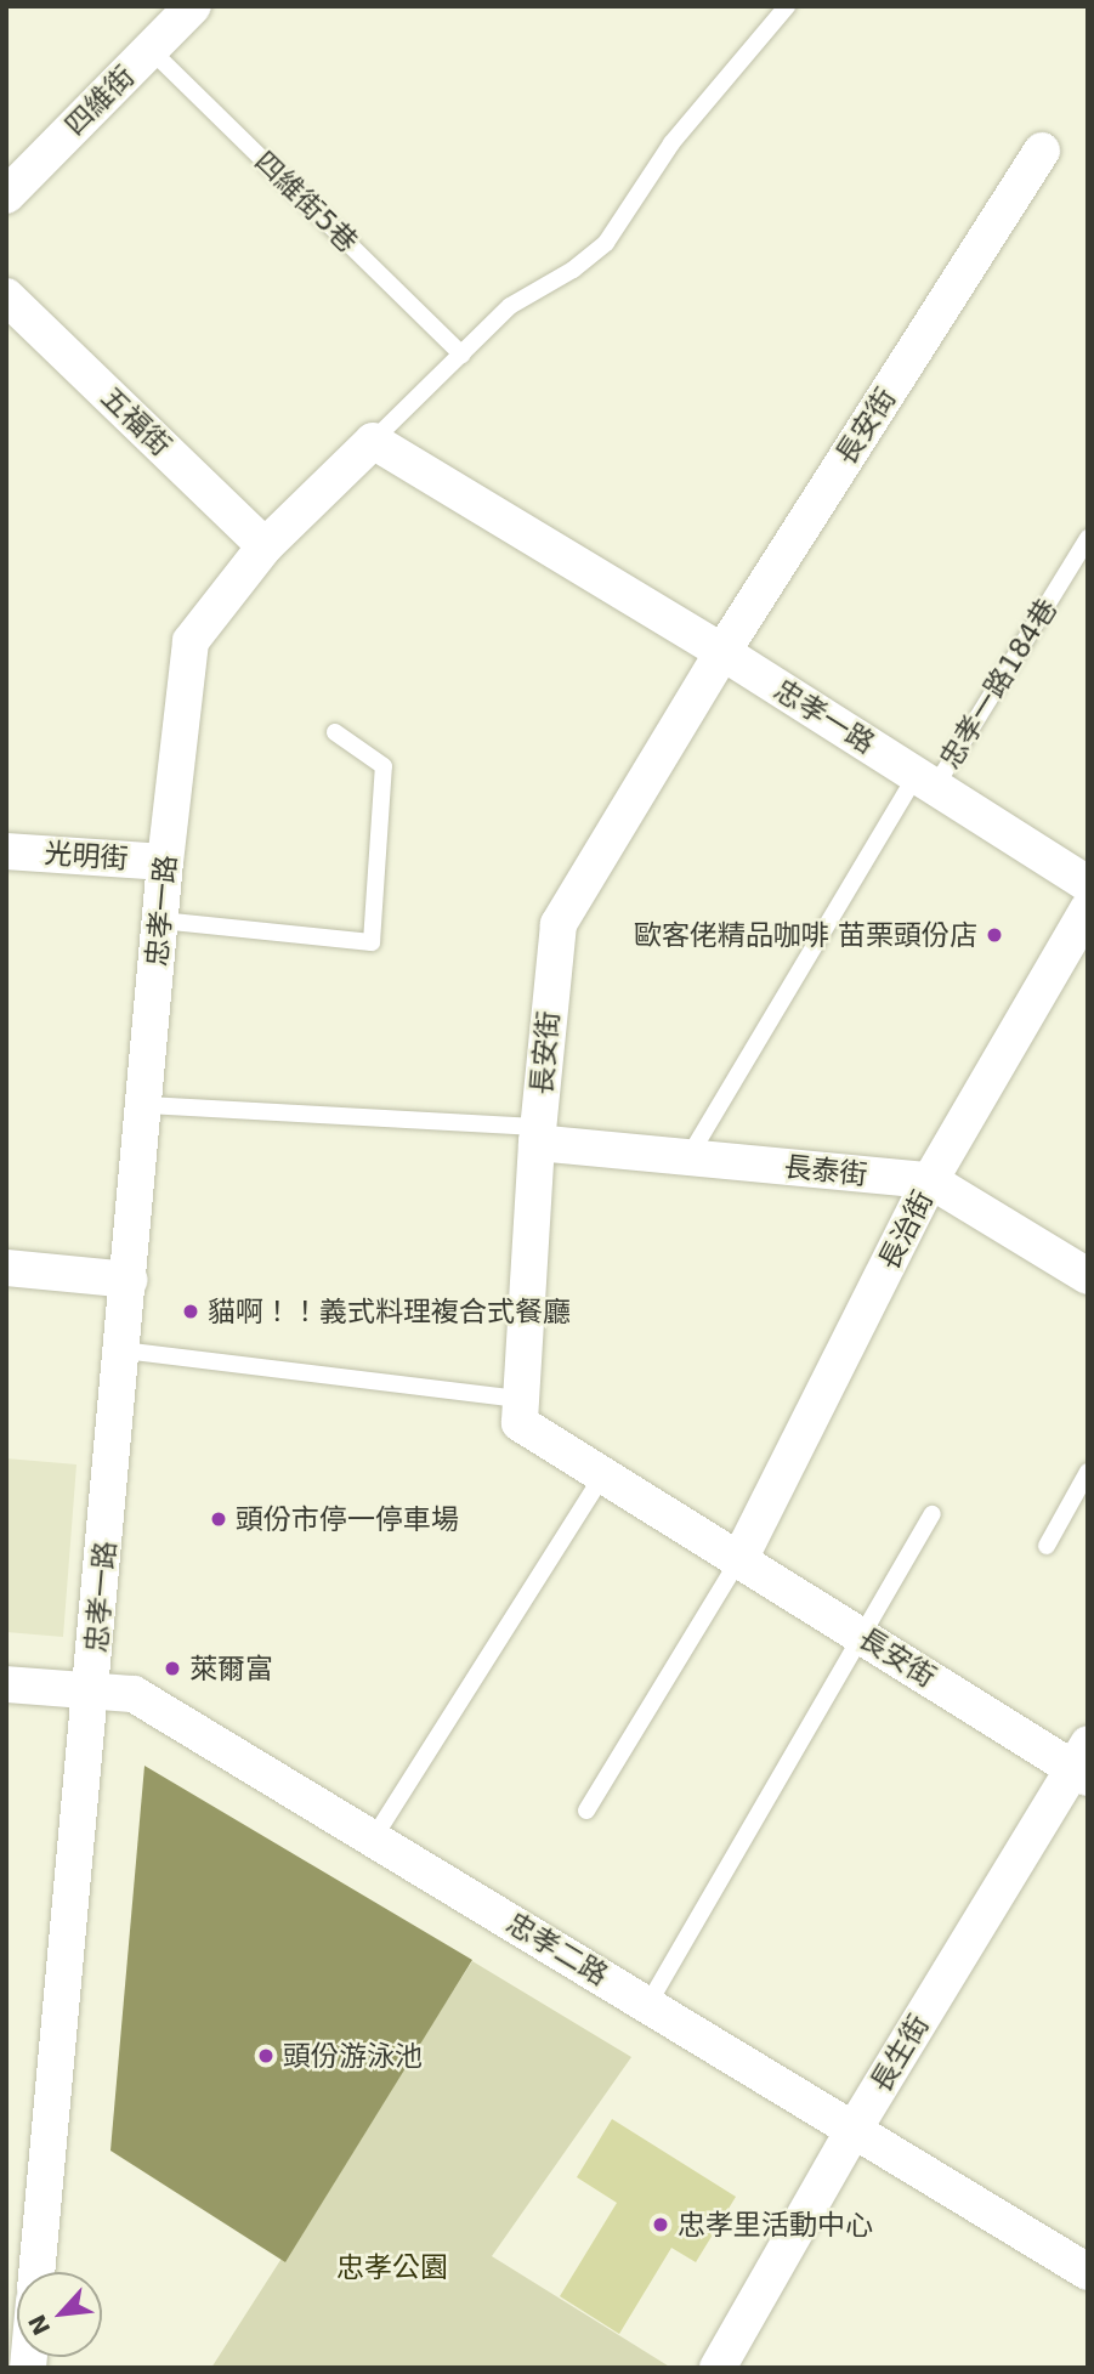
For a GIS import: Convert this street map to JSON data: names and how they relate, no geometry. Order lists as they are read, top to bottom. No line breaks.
{"streets":{"street":["四維街","五福街","長安街","忠孝一路","光明街","長泰街","長治街","忠孝二路","長生街"],"lane":["四維街5巷","忠孝一路184巷"]},"crossings":[["四維街","四維街5巷"],["五福街","忠孝一路"],["長安街","忠孝一路"],["長安街","長泰街"],["長安街","長治街"],["長安街","長生街"],["忠孝一路184巷","忠孝一路"],["忠孝一路184巷","長泰街"],["忠孝一路","光明街"],["忠孝一路","忠孝二路"],["長泰街","長治街"],["忠孝二路","長生街"]],"parks":["忠孝公園"],"places":["歐客佬精品咖啡 苗栗頭份店","貓啊！！義式料理複合式餐廳","頭份市停一停車場","萊爾富","頭份游泳池","忠孝里活動中心"],"north":"bottom left"}
